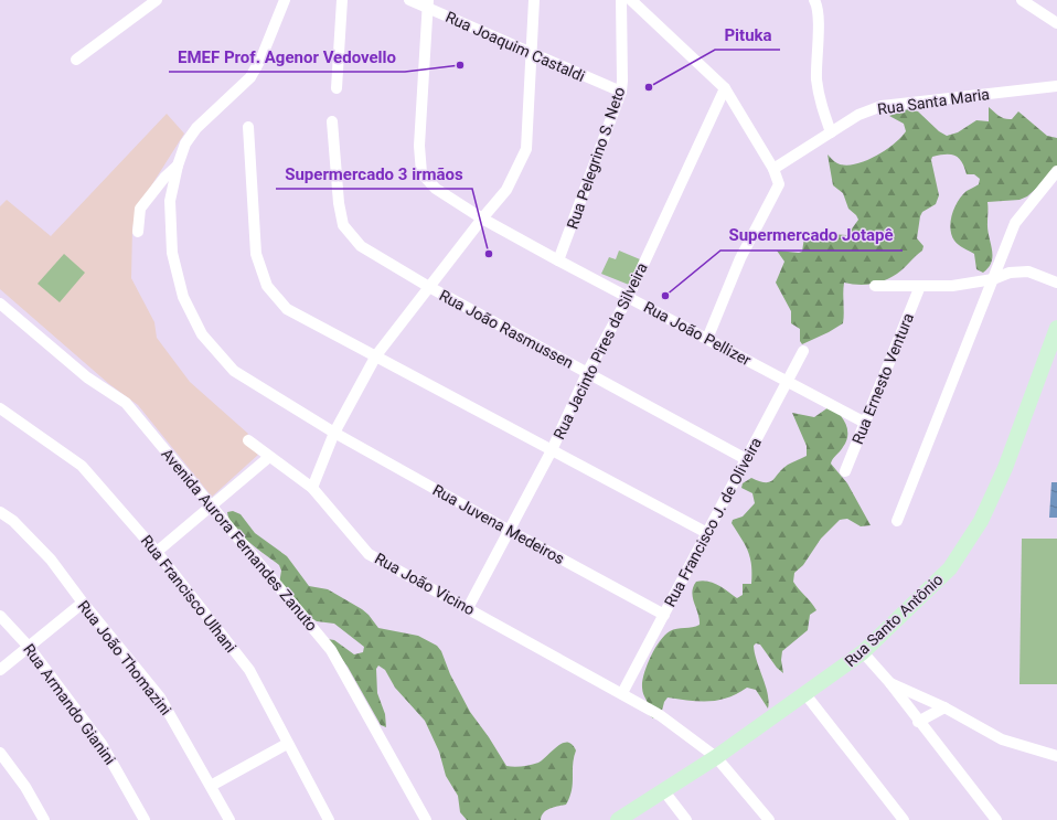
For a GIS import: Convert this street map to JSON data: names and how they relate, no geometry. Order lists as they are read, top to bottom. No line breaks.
{"streets":{"main road":["Rua Santo Antônio"],"street":["Rua Joaquim Castaldi","Rua Santa Maria","Rua Pelegrino S. Neto","Rua João Rasmussen","Rua João Pellizer","Rua Jacinto Pires da Silveira","Rua Ernesto Ventura","Rua Francisco J. de Oliveira","Rua Juvena Medeiros","Avenida Aurora Fernandes Zanuto","Rua João Vicino","Rua Francisco Ulhani","Rua João Thomazini","Rua Armando Gianini"]},"crossings":[["Rua Joaquim Castaldi","Rua Pelegrino S. Neto"],["Rua Joaquim Castaldi","Rua João Pellizer"],["Rua Pelegrino S. Neto","Rua João Pellizer"],["Rua João Rasmussen","Rua Jacinto Pires da Silveira"],["Rua João Rasmussen","Rua Francisco J. de Oliveira"],["Rua João Pellizer","Rua Jacinto Pires da Silveira"],["Rua João Pellizer","Rua Ernesto Ventura"],["Rua João Pellizer","Rua Francisco J. de Oliveira"],["Rua Jacinto Pires da Silveira","Rua Juvena Medeiros"],["Rua Jacinto Pires da Silveira","Rua João Vicino"],["Rua Francisco J. de Oliveira","Rua Juvena Medeiros"],["Rua Francisco J. de Oliveira","Rua João Vicino"],["Rua João Vicino","Rua Santo Antônio"]],"places":["EMEF Prof. Agenor Vedovello","Pituka","Supermercado 3 irmãos","Supermercado Jotapê"]}
